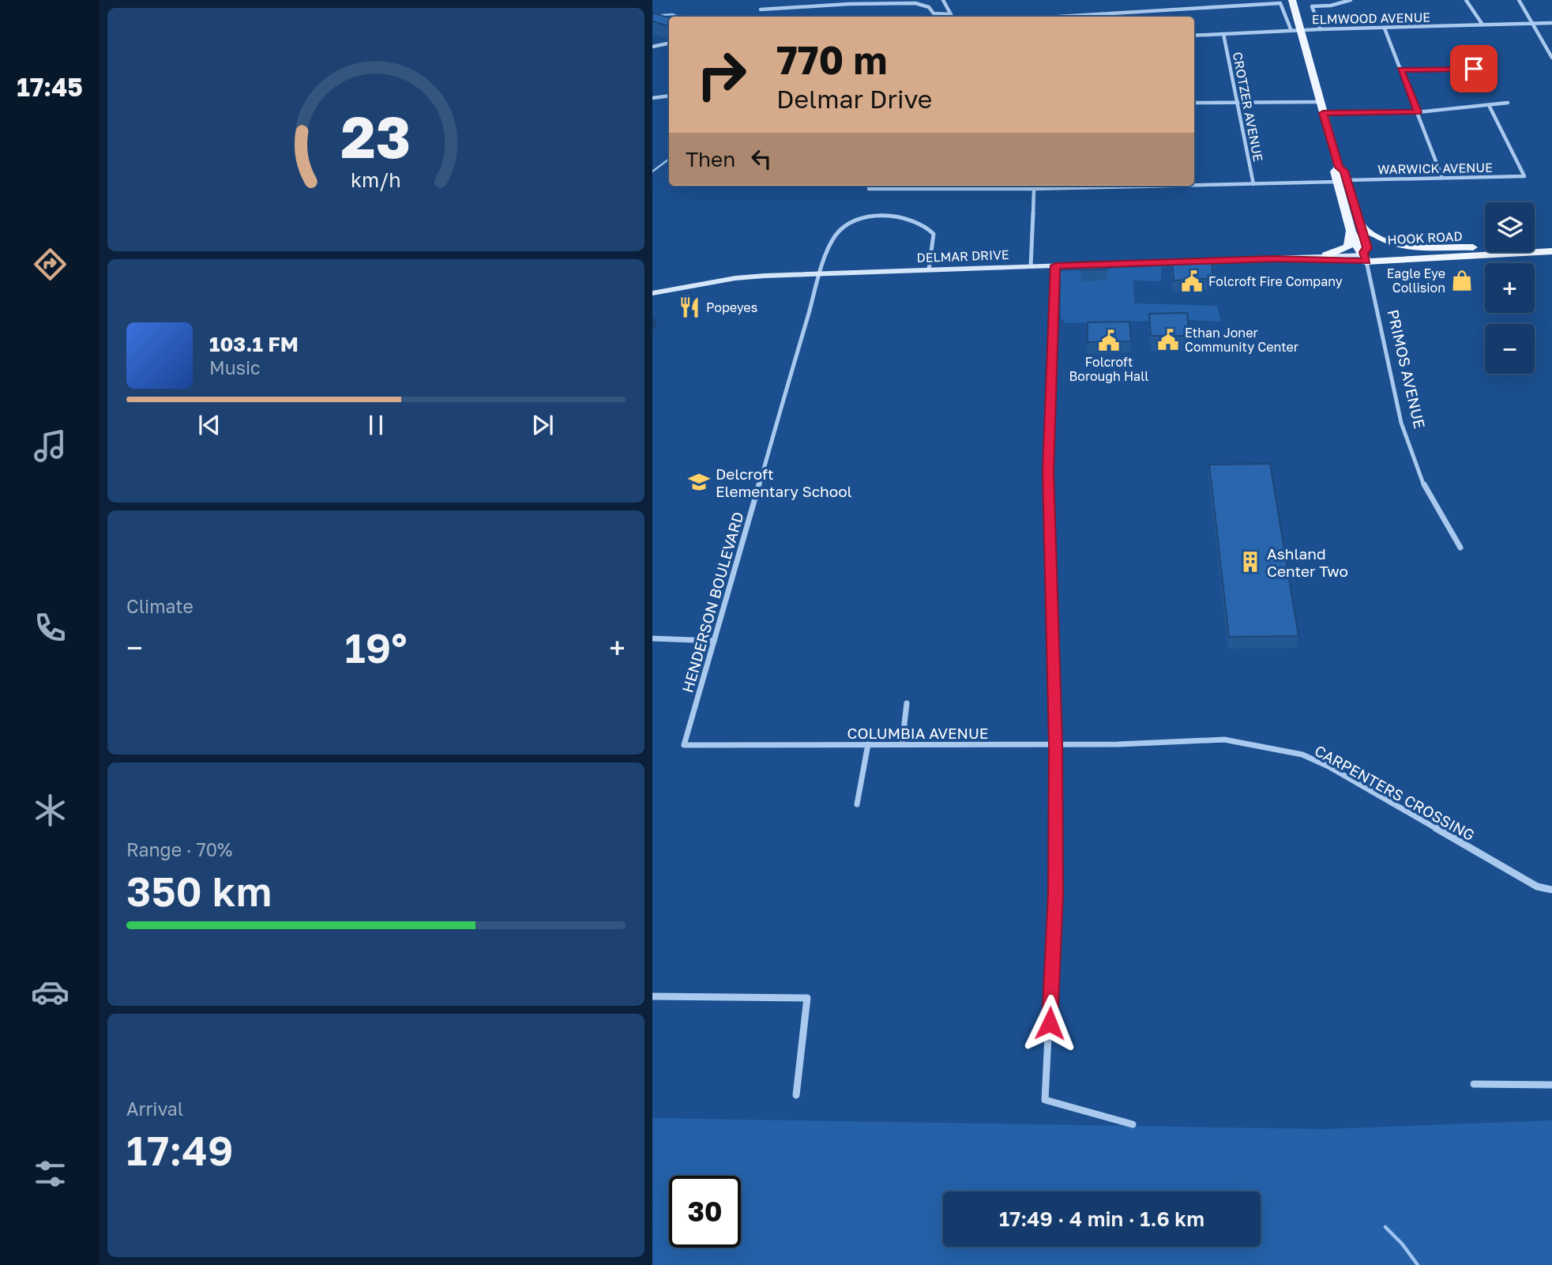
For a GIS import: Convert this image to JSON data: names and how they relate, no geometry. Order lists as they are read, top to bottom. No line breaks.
{"streets":{"main road":["HOOK ROAD","PRIMOS AVENUE"],"street":["ELMWOOD AVENUE","CROTZER AVENUE","WARWICK AVENUE","DELMAR DRIVE","HENDERSON BOULEVARD","COLUMBIA AVENUE","CARPENTERS CROSSING"]},"crossings":[["ELMWOOD AVENUE","CROTZER AVENUE"],["ELMWOOD AVENUE","PRIMOS AVENUE"],["CROTZER AVENUE","WARWICK AVENUE"],["WARWICK AVENUE","PRIMOS AVENUE"],["HOOK ROAD","DELMAR DRIVE"],["HOOK ROAD","PRIMOS AVENUE"],["DELMAR DRIVE","PRIMOS AVENUE"],["DELMAR DRIVE","HENDERSON BOULEVARD"],["HENDERSON BOULEVARD","COLUMBIA AVENUE"],["COLUMBIA AVENUE","CARPENTERS CROSSING"]],"places":{"shop":["Eagle Eye Collision"],"public building":["Folcroft Fire Company","Ethan Joner Community Center","Folcroft Borough Hall"],"restaurant":["Popeyes"],"school or university":["Delcroft Elementary School"],"building":["Ashland Center Two"]},"page":{"tabs":"17:45","turn":["770 m","Delmar Drive"],"then":"Then","map_buttons":["+","−"],"song":["103.1 FM","Music"],"tile":["Climate",["Range · 70%","350 km"],["Arrival","17:49"]],"heat":["−","19°","+"],"limit":"30","trip":"17:49 · 4 min · 1.6 km","gauge":["23","km/h"]}}
